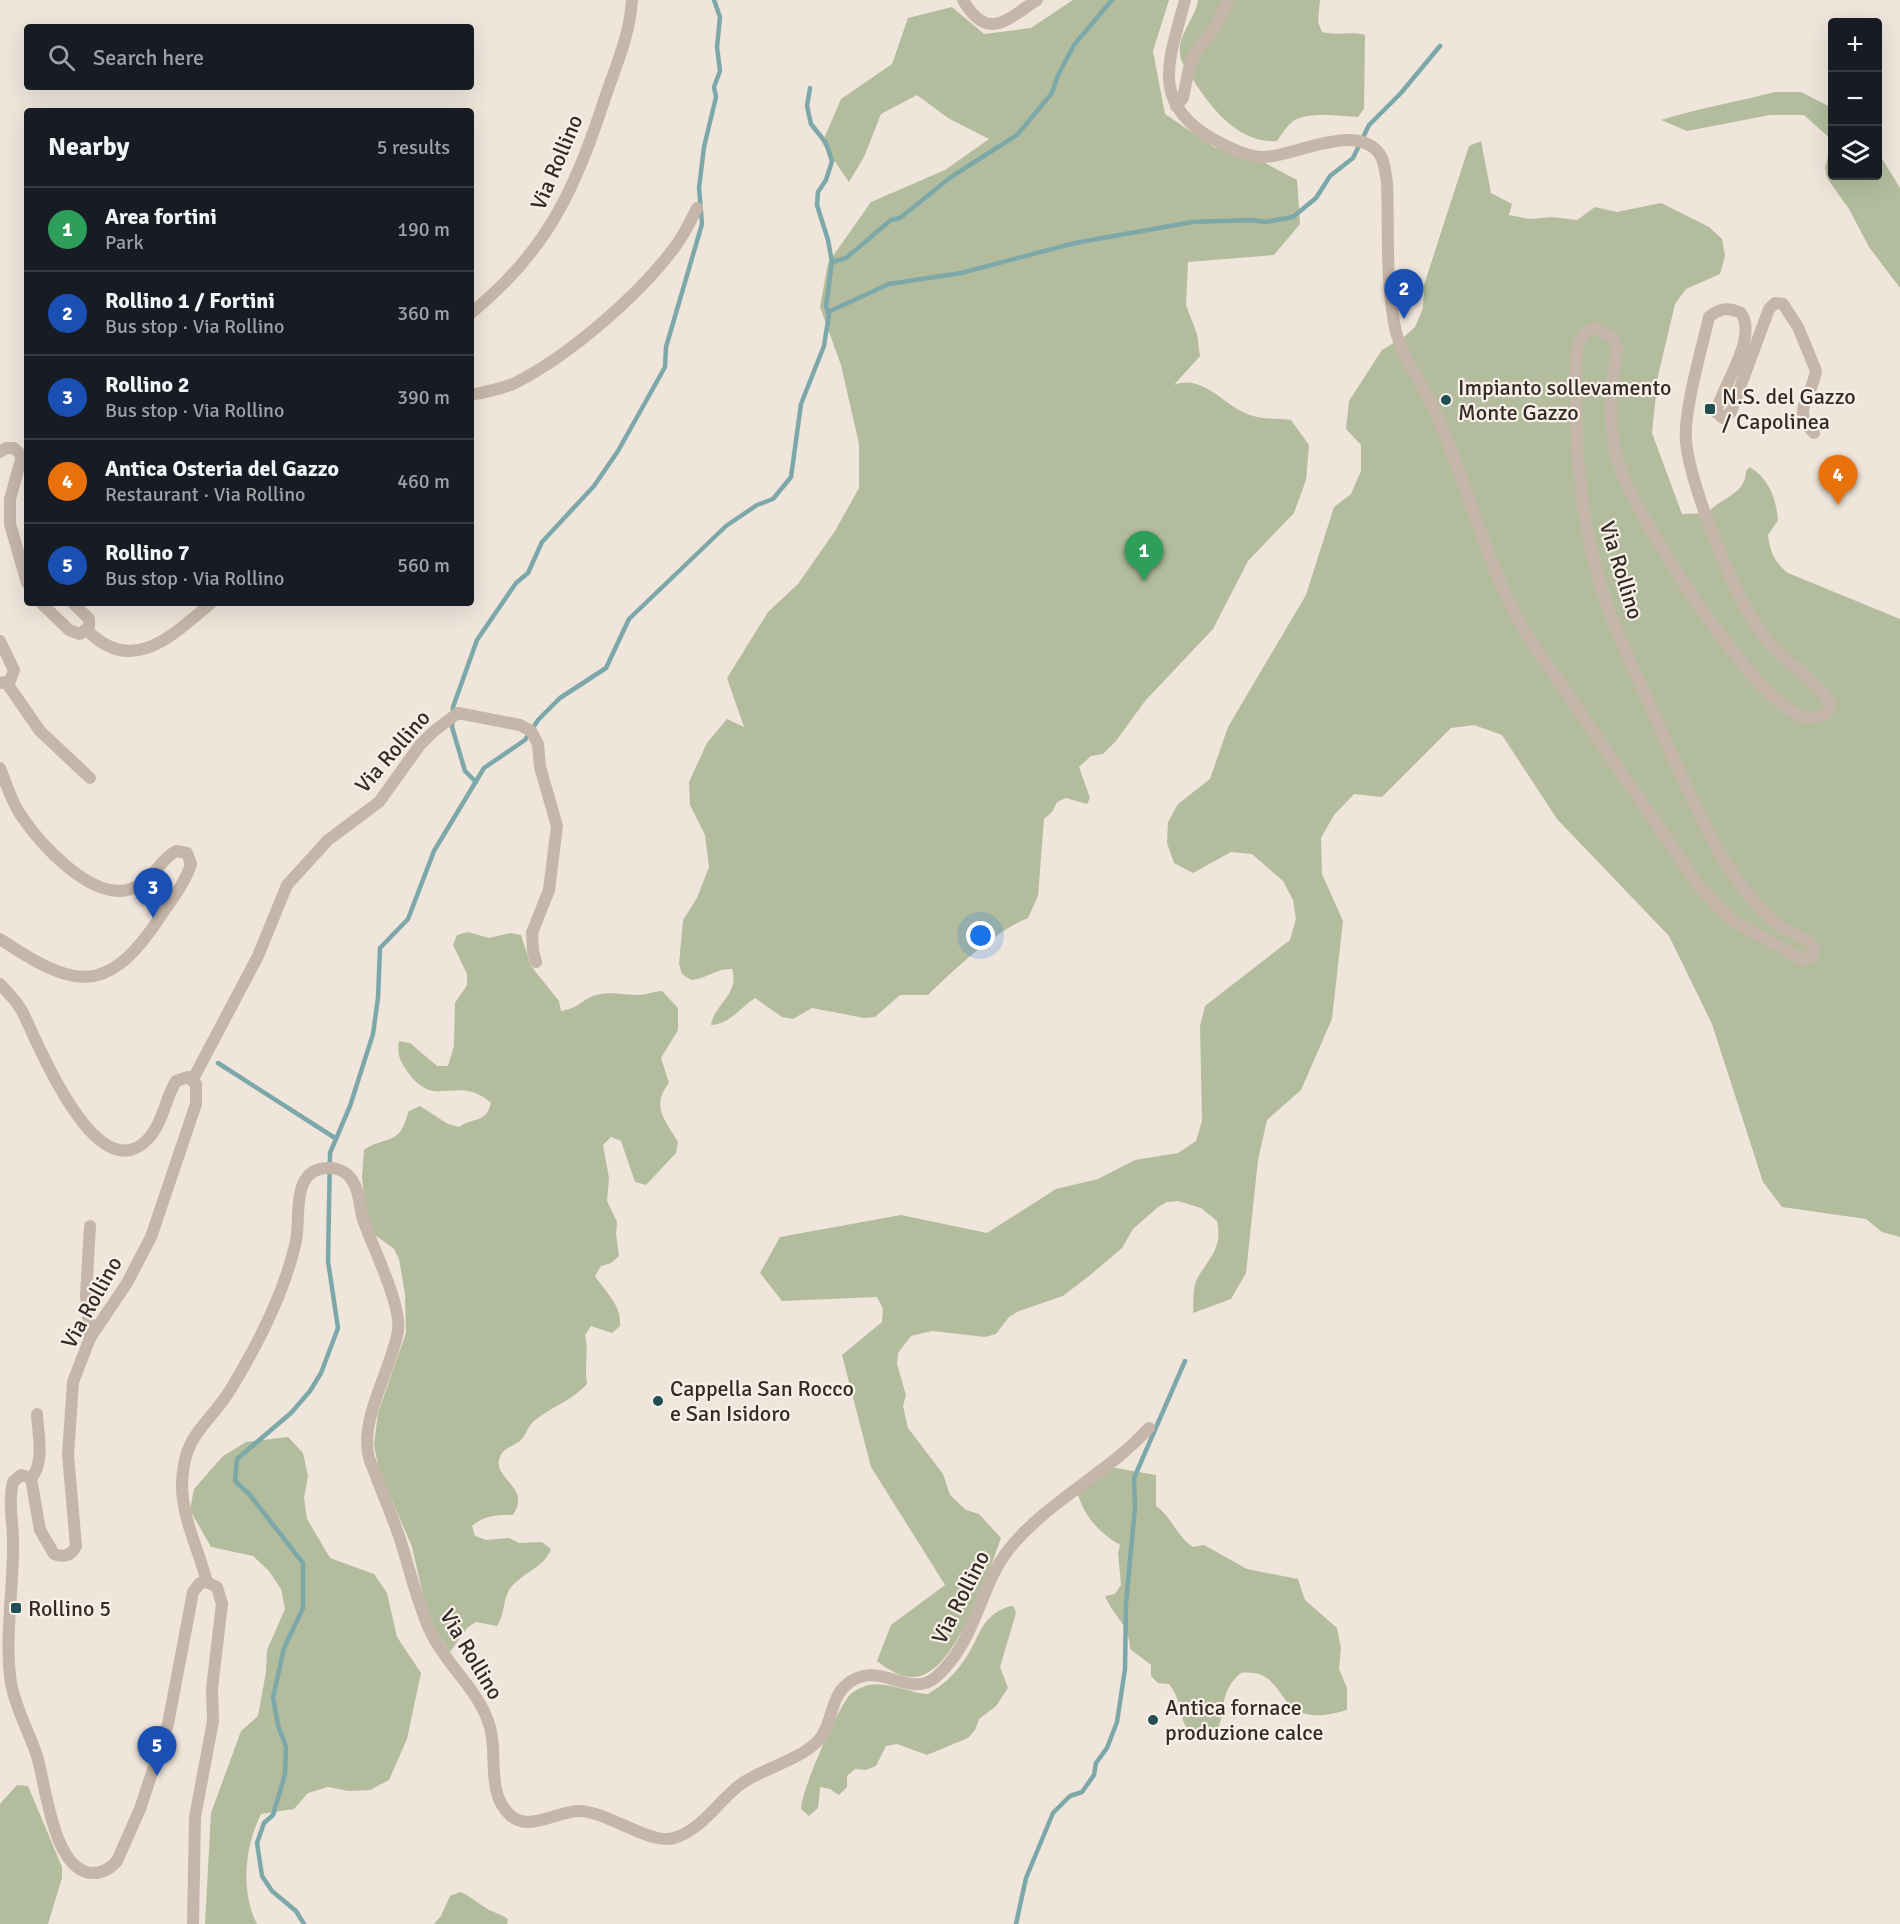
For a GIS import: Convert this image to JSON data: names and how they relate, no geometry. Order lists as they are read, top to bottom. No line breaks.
{"streets":{"street":["Via Rollino"]},"places":{"other":["Impianto sollevamento Monte Gazzo","Cappella San Rocco e San Isidoro","Antica fornace produzione calce"],"transit":["N.S. del Gazzo / Capolinea","Rollino 5"]},"page":{"map_buttons":["+","−"],"search":"Search here","heading":["Nearby","5 results"],"list":[{"mark":"1","name":"Area fortini","note":"Park","value":"190 m"},{"mark":"2","name":"Rollino 1 / Fortini","note":"Bus stop · Via Rollino","value":"360 m"},{"mark":"3","name":"Rollino 2","note":"Bus stop · Via Rollino","value":"390 m"},{"mark":"4","name":"Antica Osteria del Gazzo","note":"Restaurant · Via Rollino","value":"460 m"},{"mark":"5","name":"Rollino 7","note":"Bus stop · Via Rollino","value":"560 m"}],"pins":["2","4","1","3","5"]}}
